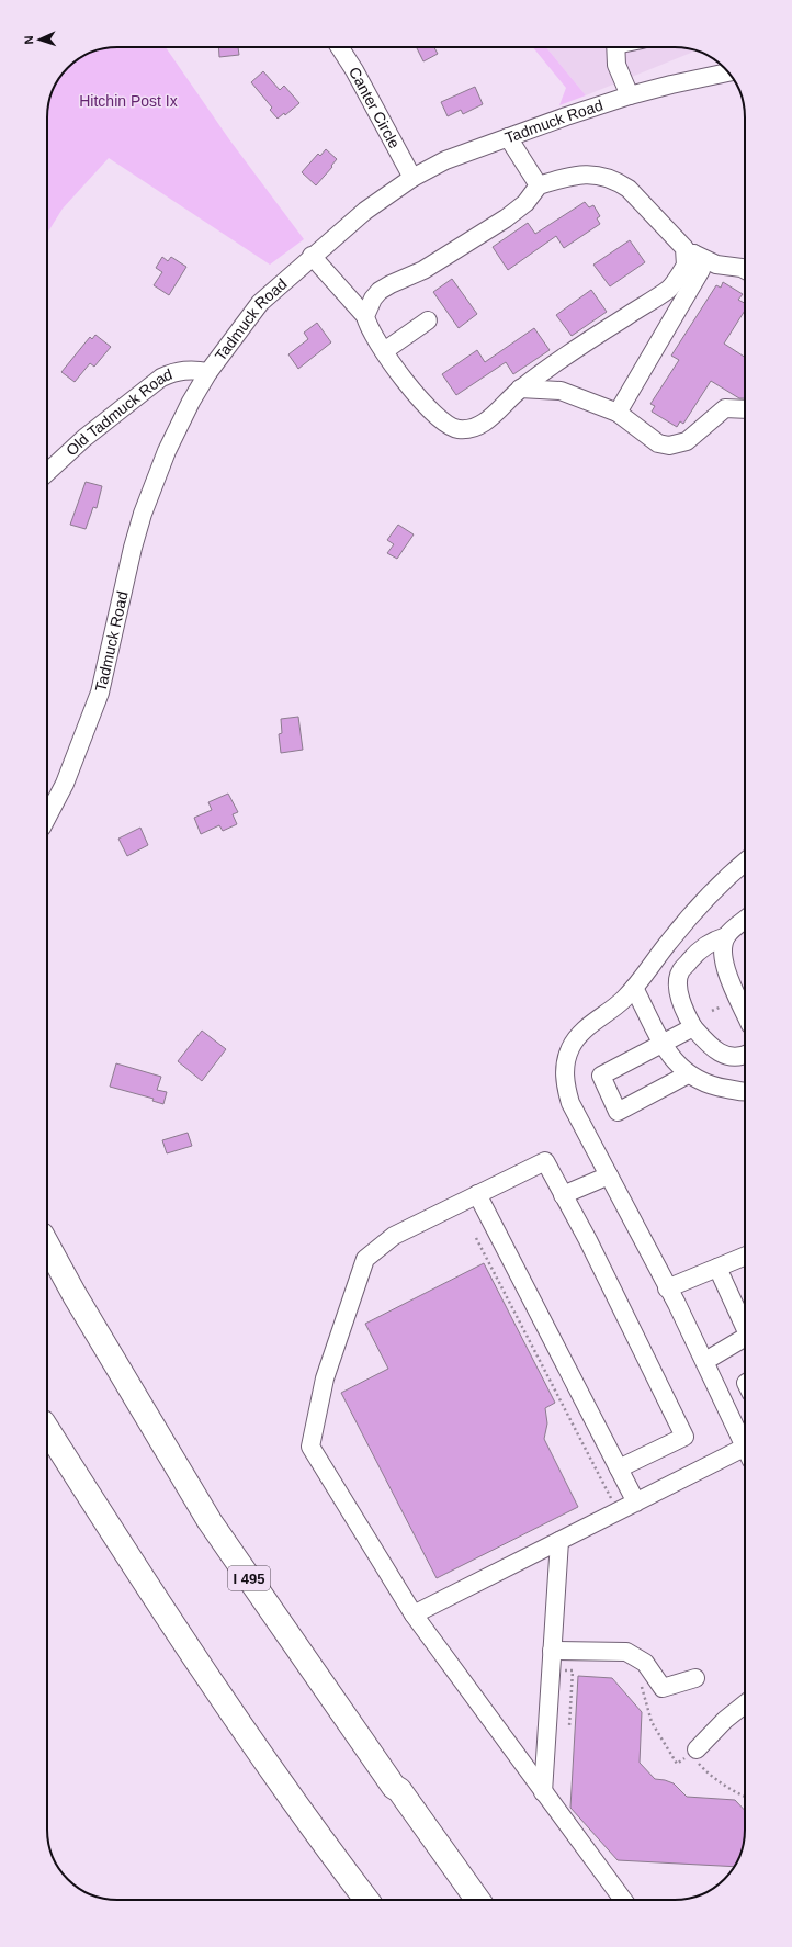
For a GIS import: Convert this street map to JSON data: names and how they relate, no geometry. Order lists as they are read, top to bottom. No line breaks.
{"streets":{"highway":["I 495"],"street":["Canter Circle","Tadmuck Road","Old Tadmuck Road"]},"crossings":[["Canter Circle","Tadmuck Road"],["Tadmuck Road","Old Tadmuck Road"]],"parks":["Hitchin Post Ix"],"north":"left"}
